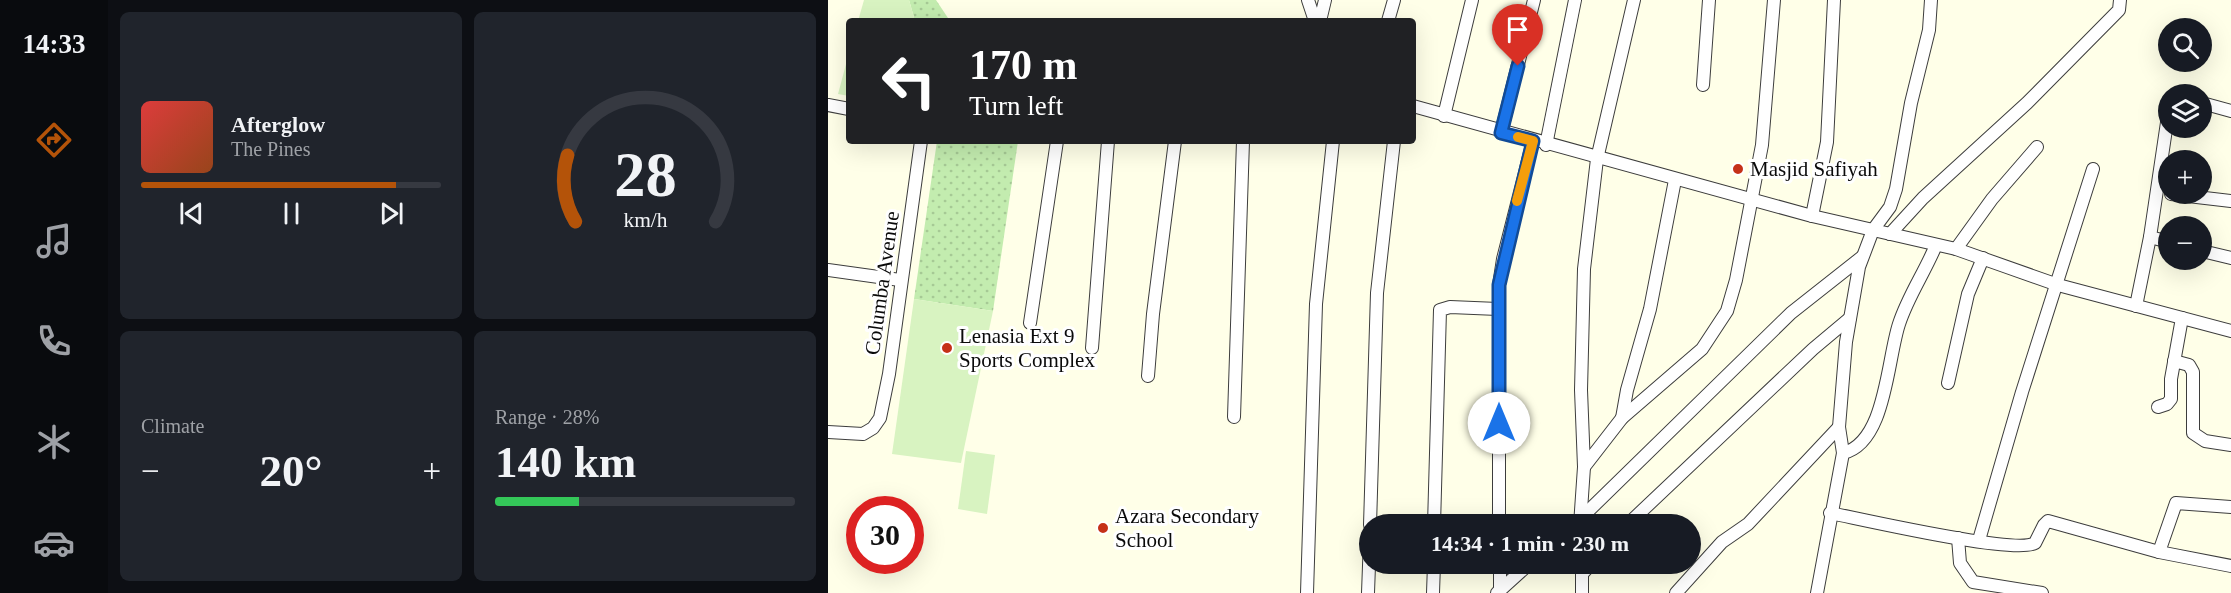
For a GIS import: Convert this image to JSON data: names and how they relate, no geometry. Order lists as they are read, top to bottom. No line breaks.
{"streets":{"street":["Columba Avenue"]},"places":["Masjid Safiyah","Lenasia Ext 9 Sports Complex","Azara Secondary School"],"page":{"tabs":"14:33","map_buttons":["+","−"],"turn":["170 m","Turn left"],"song":["Afterglow","The Pines"],"tile":["Climate",["Range · 28%","140 km"]],"heat":["−","20°","+"],"limit":"30","trip":"14:34 · 1 min · 230 m","gauge":["28","km/h"]}}
